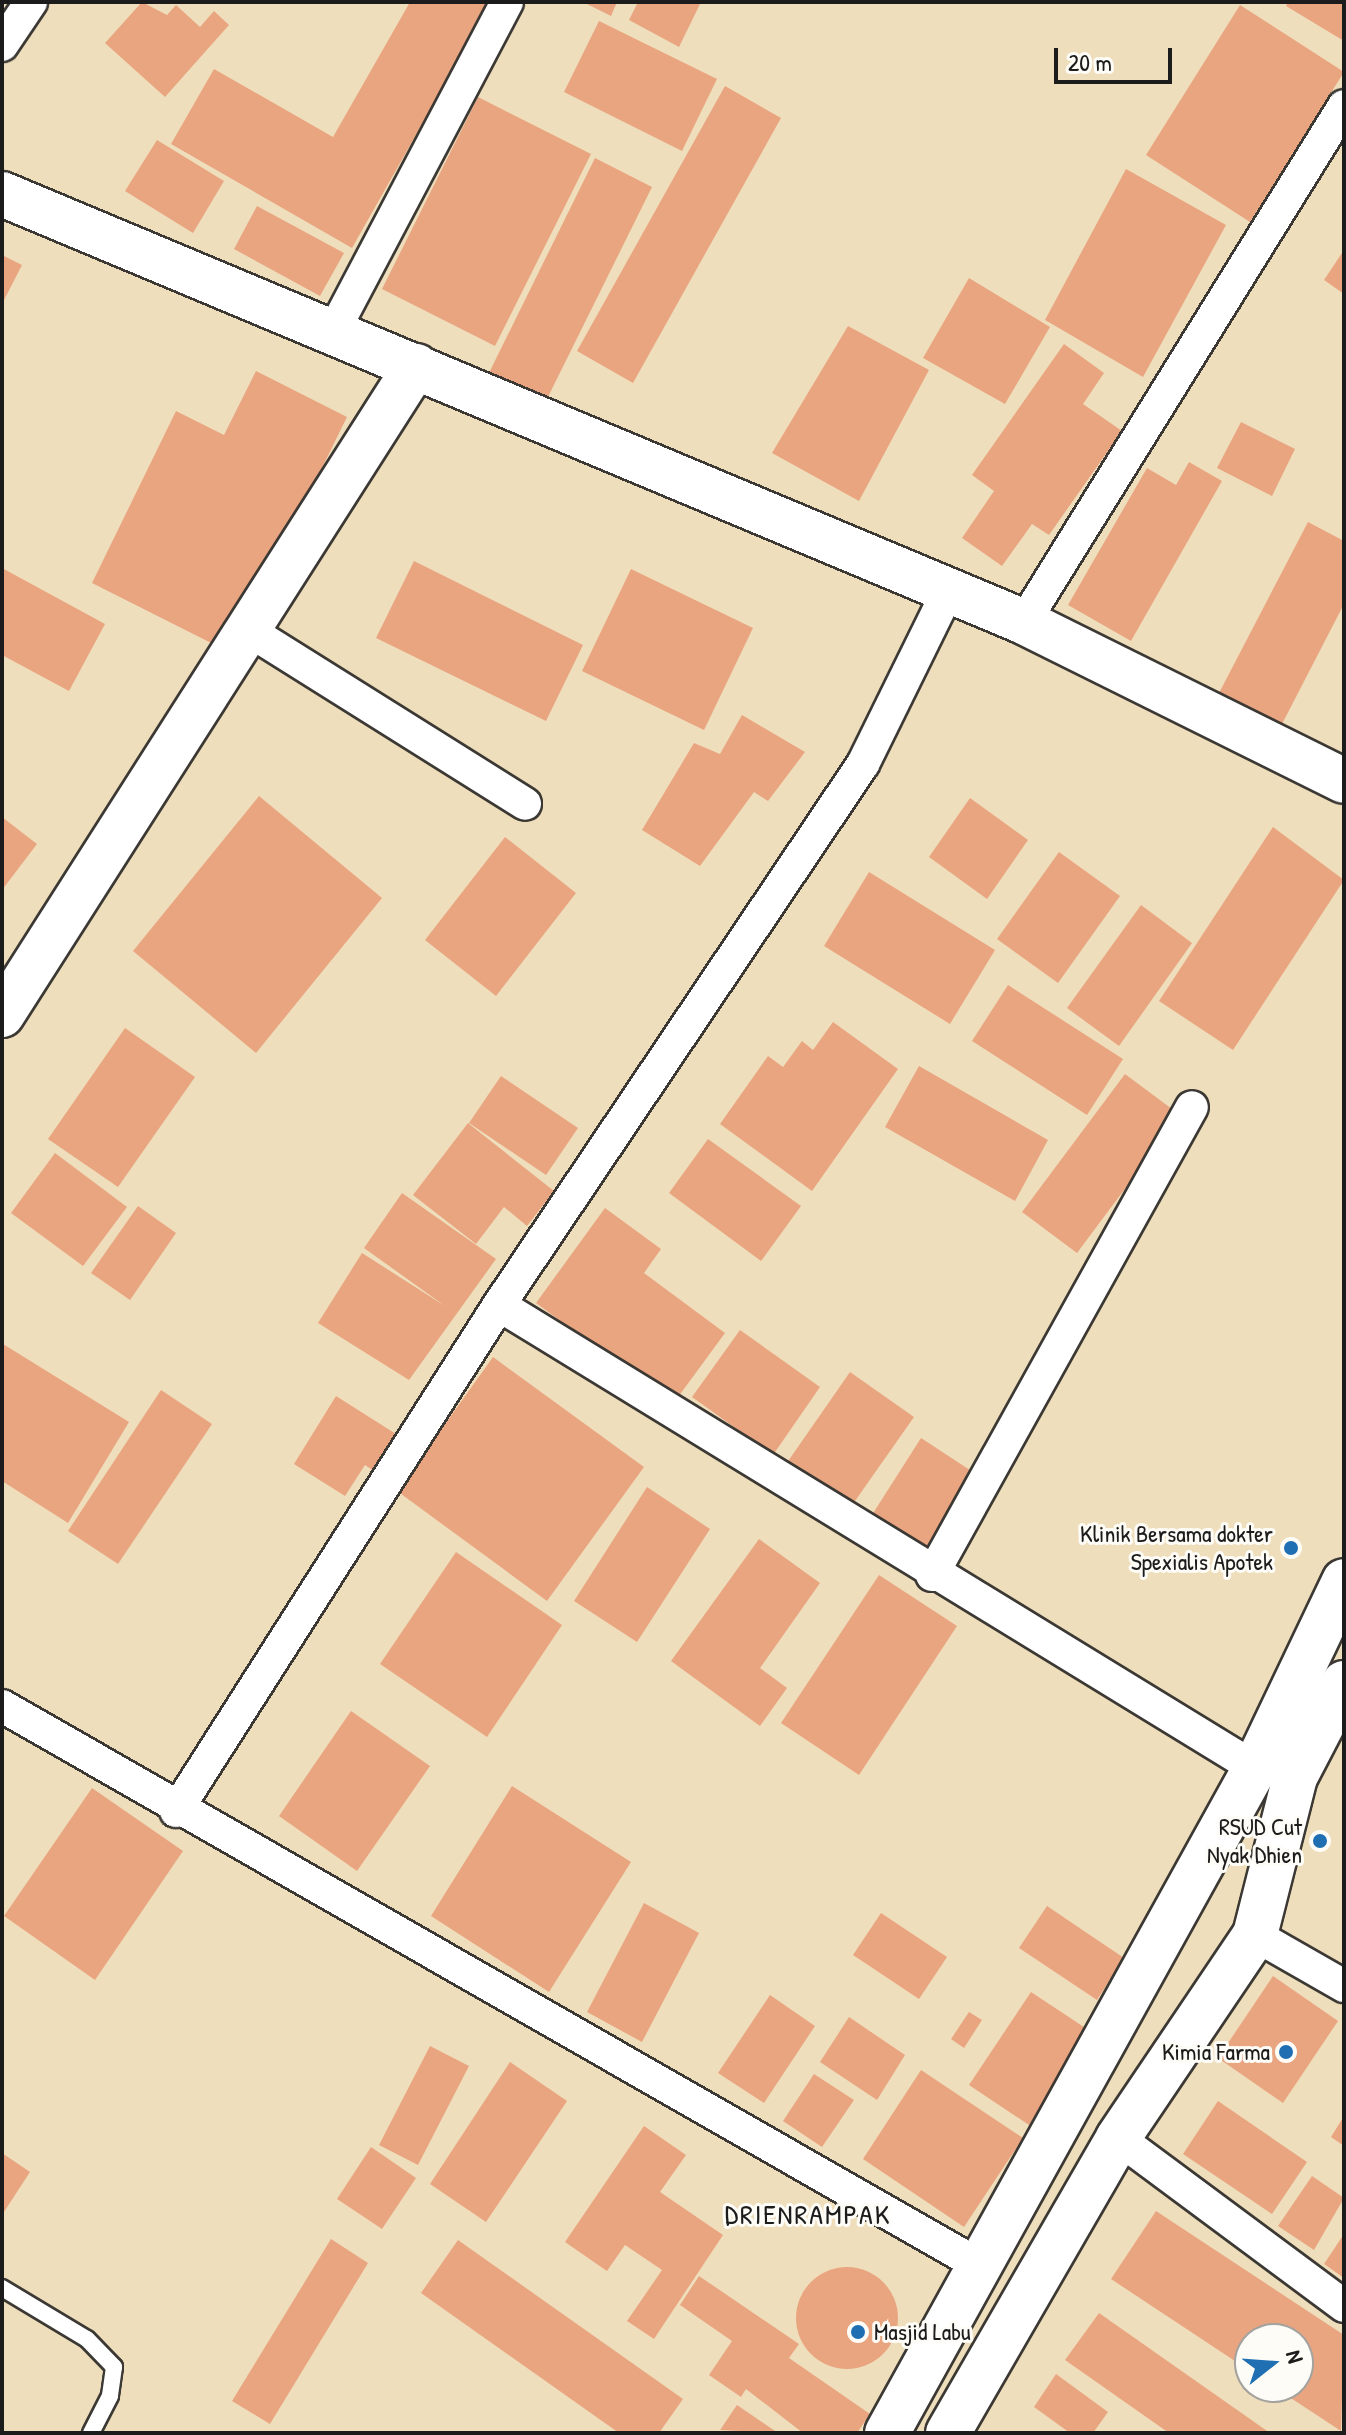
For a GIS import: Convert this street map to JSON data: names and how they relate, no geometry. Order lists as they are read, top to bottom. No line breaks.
{"districts":["DRIENRAMPAK"],"places":["Klinik Bersama dokter Spexialis Apotek","RSUD Cut Nyak Dhien","Kimia Farma","Masjid Labu"],"scale_bar":"20 m","north":"right"}
